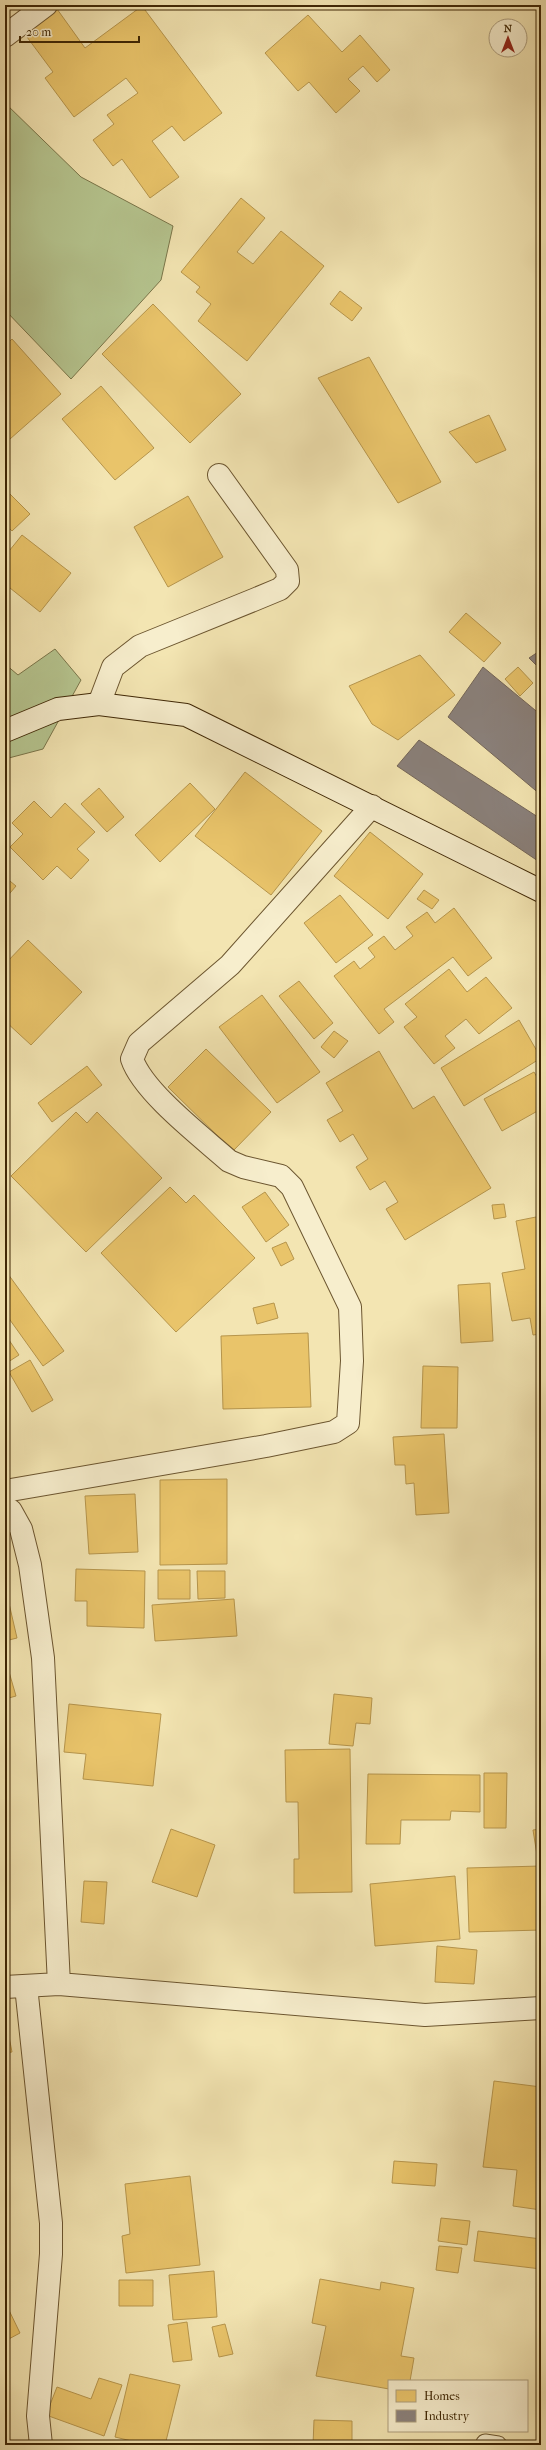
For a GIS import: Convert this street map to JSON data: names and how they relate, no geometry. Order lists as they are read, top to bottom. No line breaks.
{"legend":["Homes","Industry"],"scale_bar":"20 m","north":"top"}
